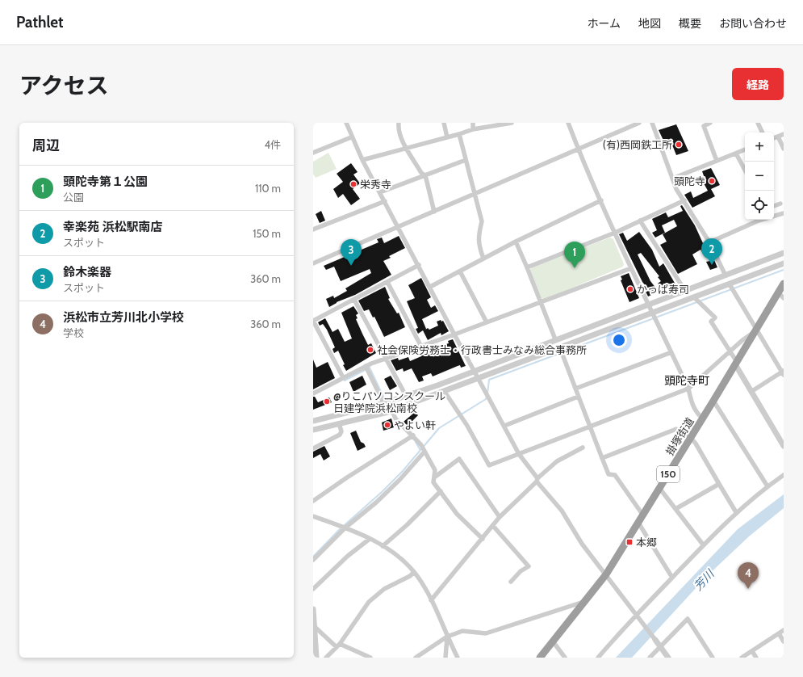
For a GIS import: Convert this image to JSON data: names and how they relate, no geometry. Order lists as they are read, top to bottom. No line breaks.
{"streets":{"highway":["掛塚街道","150"]},"districts":["頭陀寺町"],"water":["芳川"],"places":{"other":["(有)西岡鉄工所","頭陀寺","栄秀寺","かっぱ寿司","社会保険労務士・行政書士みなみ総合事務所","@りこパソコンスクール 日建学院浜松南校","やよい軒"],"transit":["本郷"]},"page":{"header":"Pathlet","nav":["ホーム","地図","概要","お問い合わせ"],"title":"アクセス","buttons":"経路","heading":["周辺","4件"],"map_buttons":["+","−"],"list":[{"mark":"1","name":"頭陀寺第１公園","note":"公園","value":"110 m"},{"mark":"2","name":"幸楽苑 浜松駅南店","note":"スポット","value":"150 m"},{"mark":"3","name":"鈴木楽器","note":"スポット","value":"360 m"},{"mark":"4","name":"浜松市立芳川北小学校","note":"学校","value":"360 m"}],"pins":["2","3","1","4"]}}
